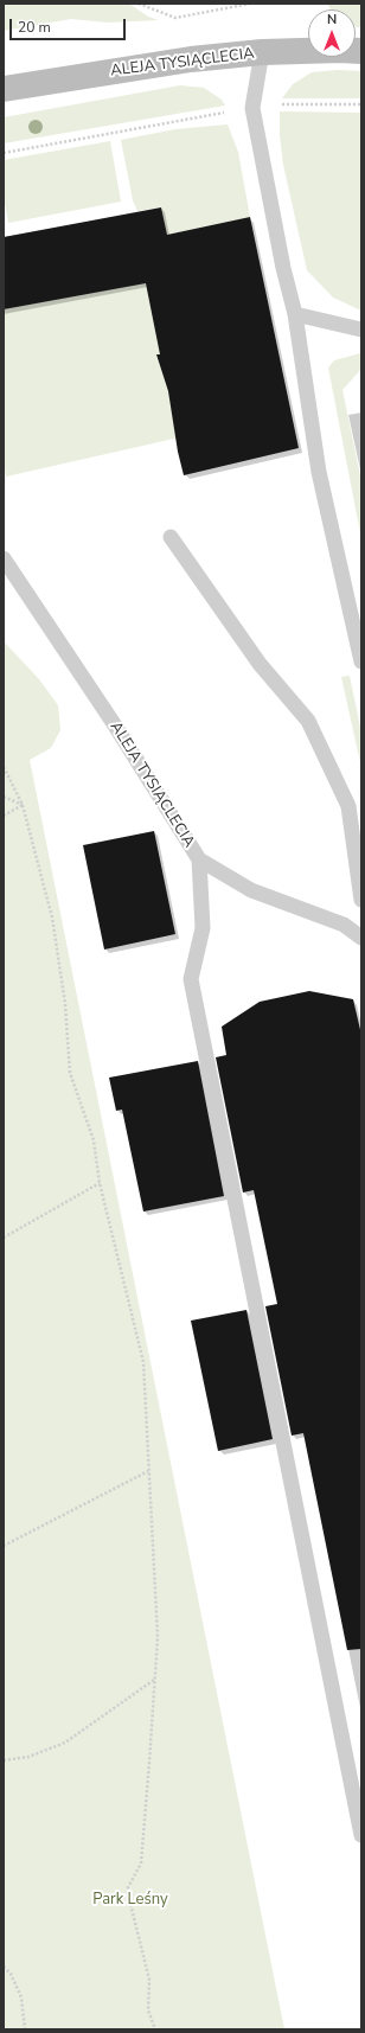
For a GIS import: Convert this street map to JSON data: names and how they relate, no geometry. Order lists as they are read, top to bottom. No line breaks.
{"streets":{"street":["ALEJA TYSIĄCLECIA"]},"parks":["Park Leśny"],"scale_bar":"20 m","north":"top"}
